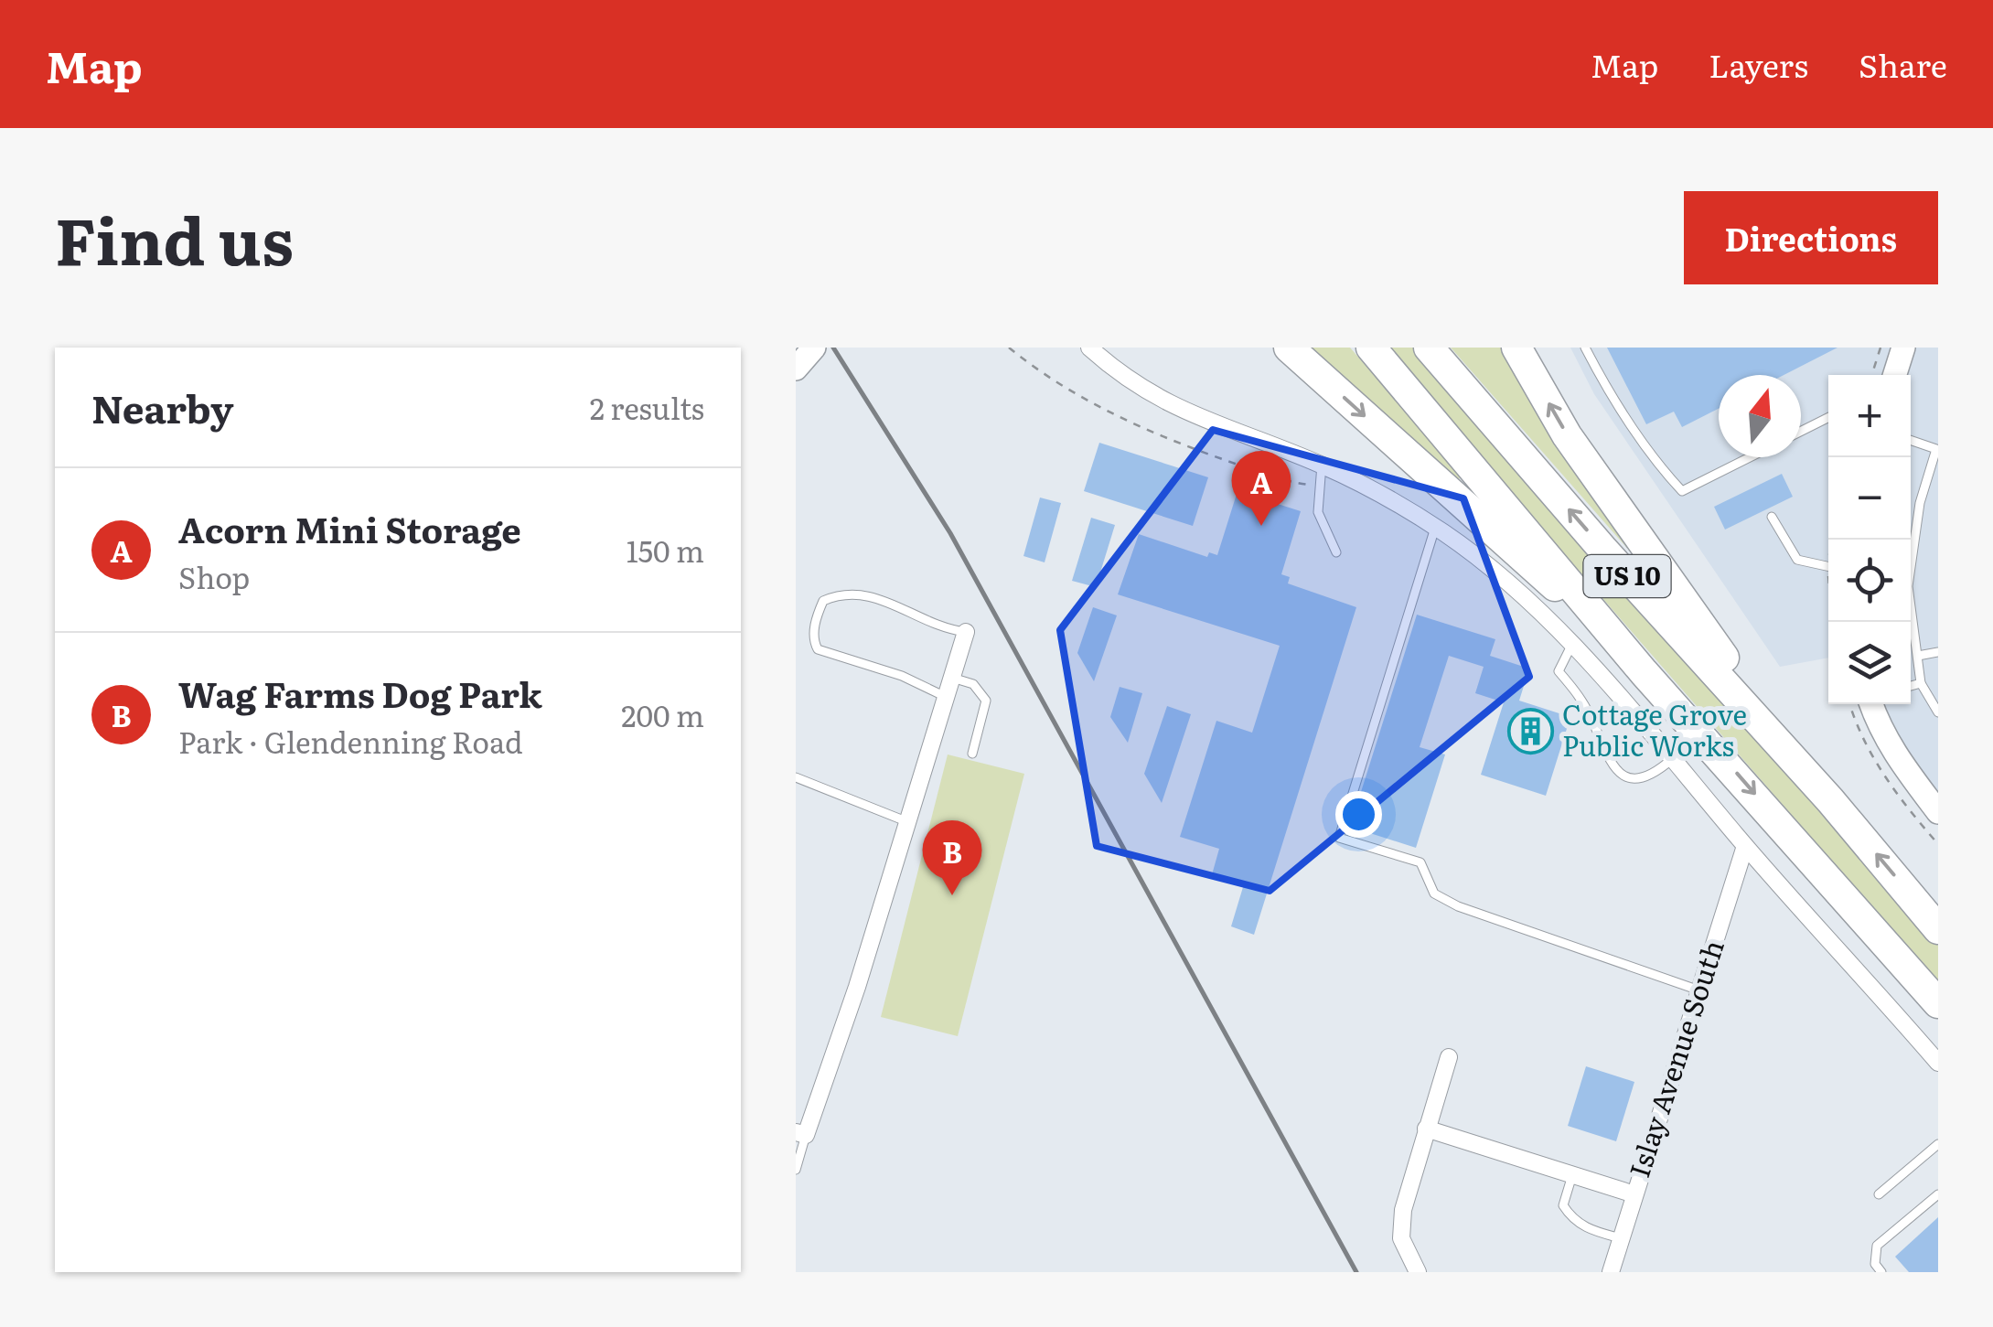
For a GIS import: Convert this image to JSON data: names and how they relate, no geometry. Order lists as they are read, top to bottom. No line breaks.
{"streets":{"highway":["US 10"],"street":["Islay Avenue South"]},"places":{"building":["Cottage Grove Public Works"]},"north":"top","page":{"header":"Map","nav":["Map","Layers","Share"],"title":"Find us","buttons":"Directions","heading":["Nearby","2 results"],"map_buttons":["+","−"],"pins":["A","B"],"list":[{"mark":"A","name":"Acorn Mini Storage","note":"Shop","value":"150 m"},{"mark":"B","name":"Wag Farms Dog Park","note":"Park · Glendenning Road","value":"200 m"}]}}
